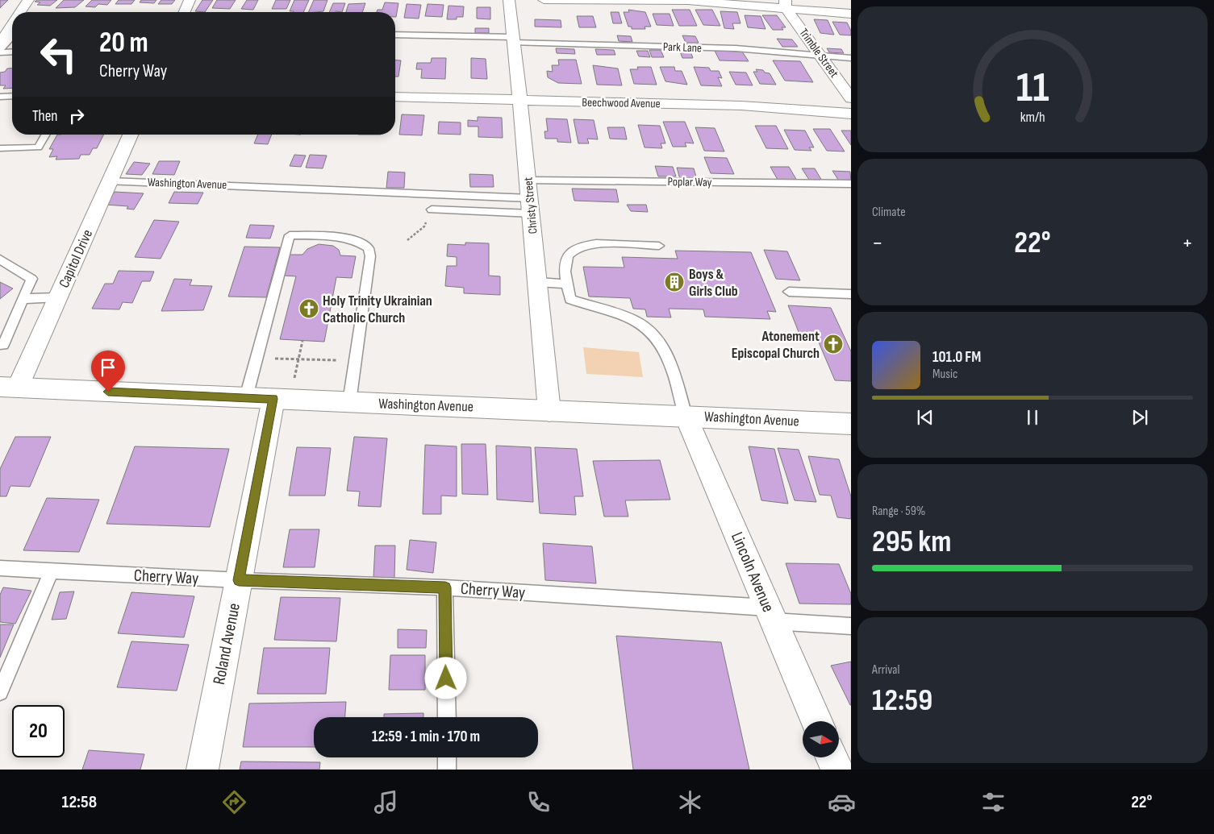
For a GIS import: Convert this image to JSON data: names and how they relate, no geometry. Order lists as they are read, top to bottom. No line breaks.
{"streets":{"street":["Trimble Street","Beechwood Avenue","Washington Avenue","Christy Street","Capitol Drive","Lincoln Avenue","Roland Avenue"],"lane":["Park Lane","Poplar Way","Cherry Way"]},"crossings":[["Park Lane","Trimble Street"],["Park Lane","Christy Street"],["Beechwood Avenue","Christy Street"],["Poplar Way","Christy Street"],["Washington Avenue","Christy Street"],["Washington Avenue","Capitol Drive"],["Washington Avenue","Lincoln Avenue"],["Washington Avenue","Roland Avenue"],["Lincoln Avenue","Cherry Way"],["Cherry Way","Roland Avenue"]],"places":{"building":["Boys & Girls Club"],"church":["Holy Trinity Ukrainian Catholic Church","Atonement Episcopal Church"]},"north":"right","page":{"turn":["20 m","Cherry Way"],"then":"Then","tile":["Climate",["Range · 59%","295 km"],["Arrival","12:59"]],"heat":["−","22°","+"],"song":["101.0 FM","Music"],"limit":"20","trip":"12:59 · 1 min · 170 m","tabs":["12:58","22°"],"gauge":["11","km/h"]}}
